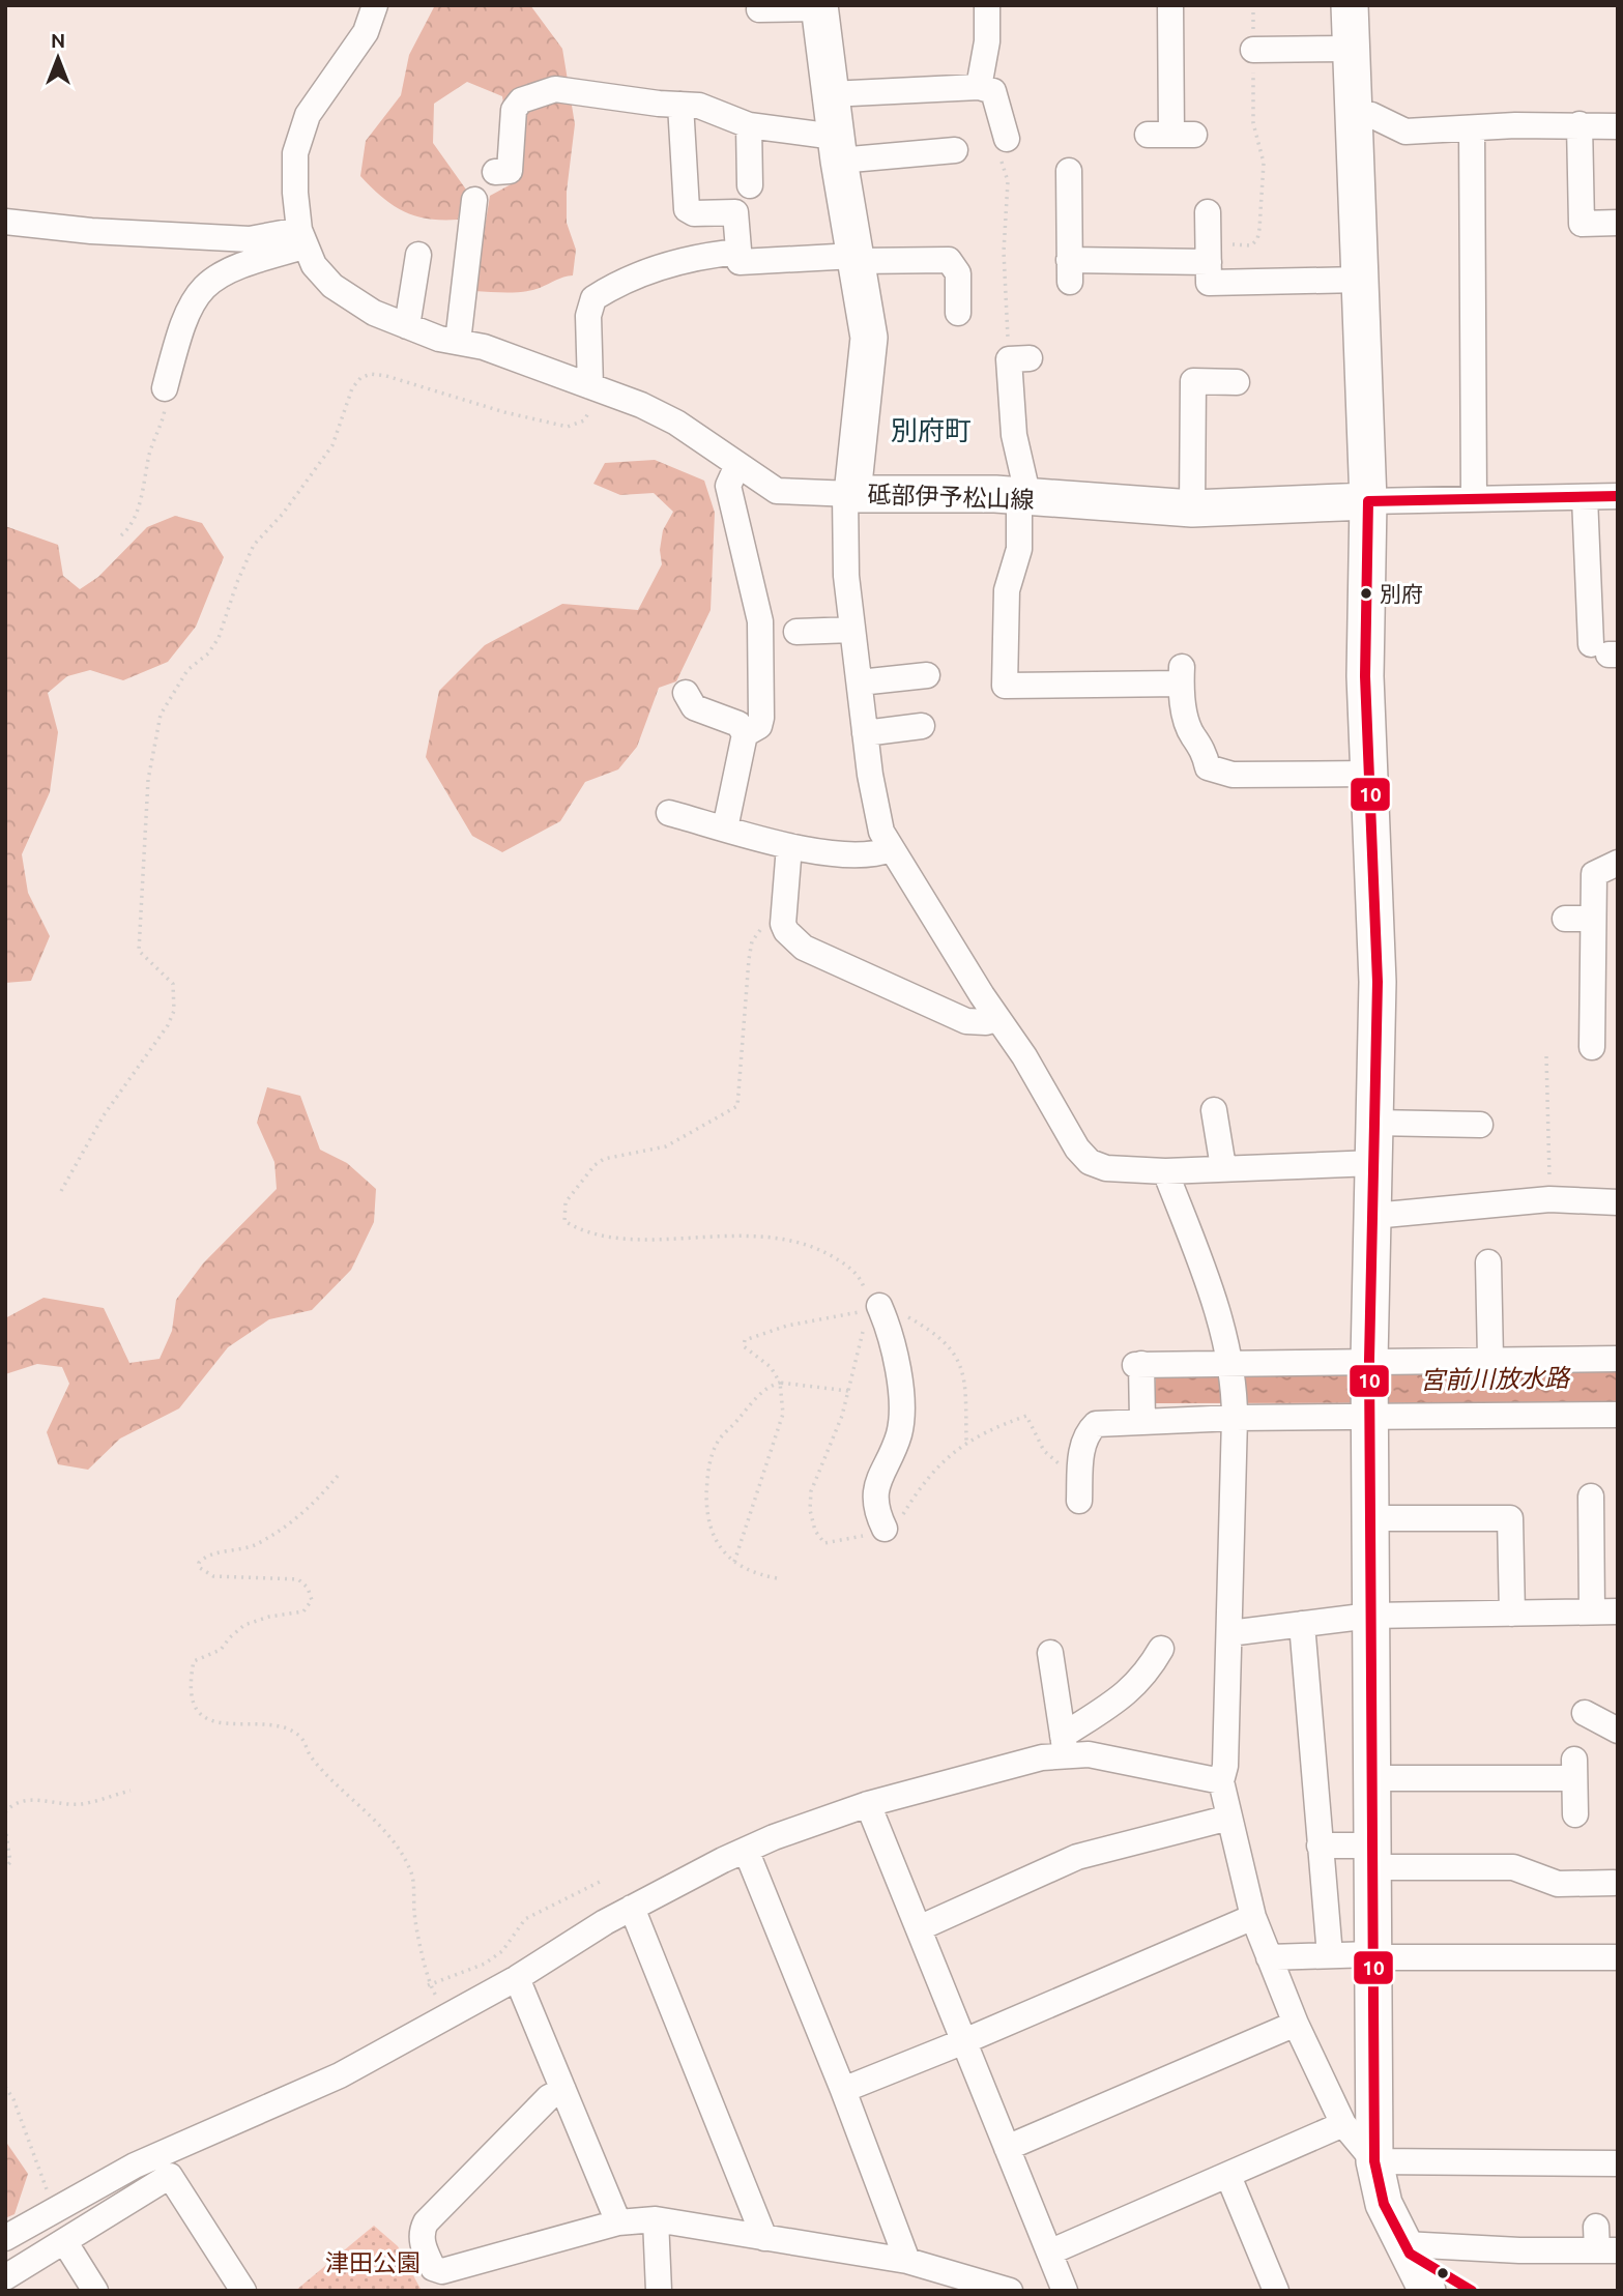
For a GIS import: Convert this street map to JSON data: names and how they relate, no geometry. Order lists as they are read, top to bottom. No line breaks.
{"streets":{"main road":["砥部伊予松山線"]},"districts":["別府町"],"water":["宮前川放水路"],"parks":["津田公園"],"places":["別府"],"lines":["transit line 10"],"north":"top"}
